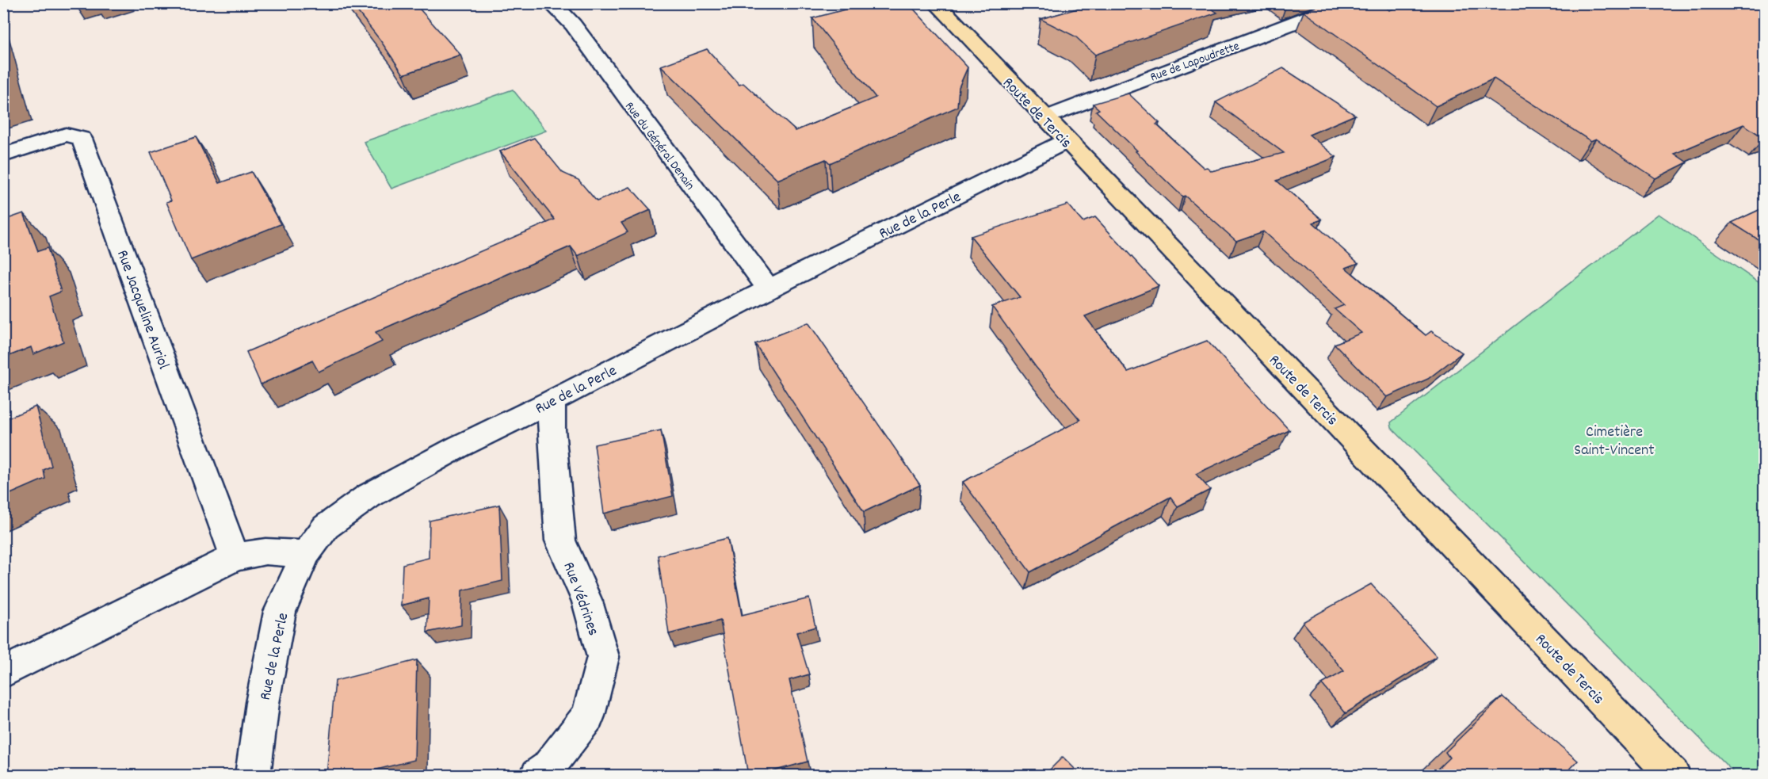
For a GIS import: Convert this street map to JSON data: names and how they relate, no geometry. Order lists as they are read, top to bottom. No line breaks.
{"streets":{"main road":["Route de Tercis"],"street":["Rue de Lapoudrette","Rue du Général Denain","Rue de la Perle","Rue Jacqueline Auriol","Rue Védrines"]},"crossings":[["Rue de Lapoudrette","Route de Tercis"],["Route de Tercis","Rue de la Perle"],["Rue du Général Denain","Rue de la Perle"],["Rue de la Perle","Rue Védrines"]],"parks":["Cimetière Saint-Vincent"]}
